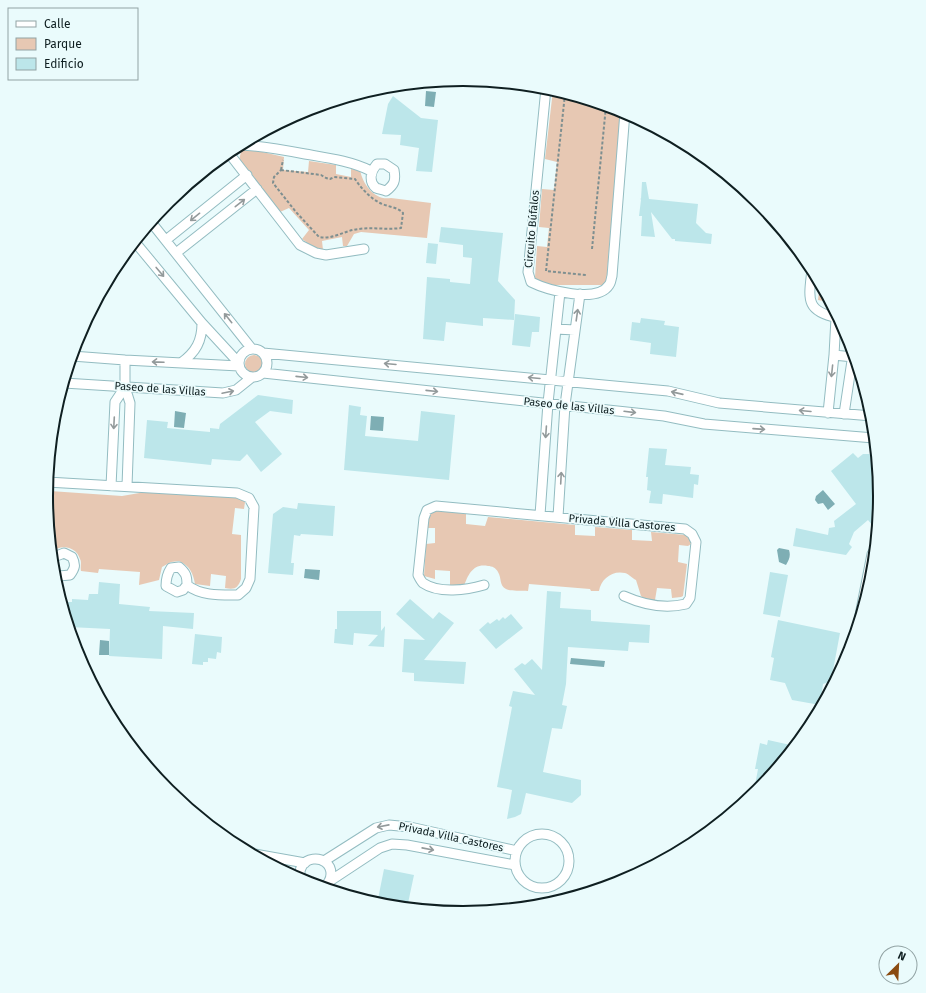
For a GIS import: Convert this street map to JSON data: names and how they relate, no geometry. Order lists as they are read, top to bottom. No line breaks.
{"streets":{"street":["Circuito Búfalos","Paseo de las Villas","Privada Villa Castores"]},"crossings":[["Circuito Búfalos","Privada Villa Castores"],["Paseo de las Villas","Privada Villa Castores"]],"legend":["Calle","Parque","Edificio"],"north":"top right"}
